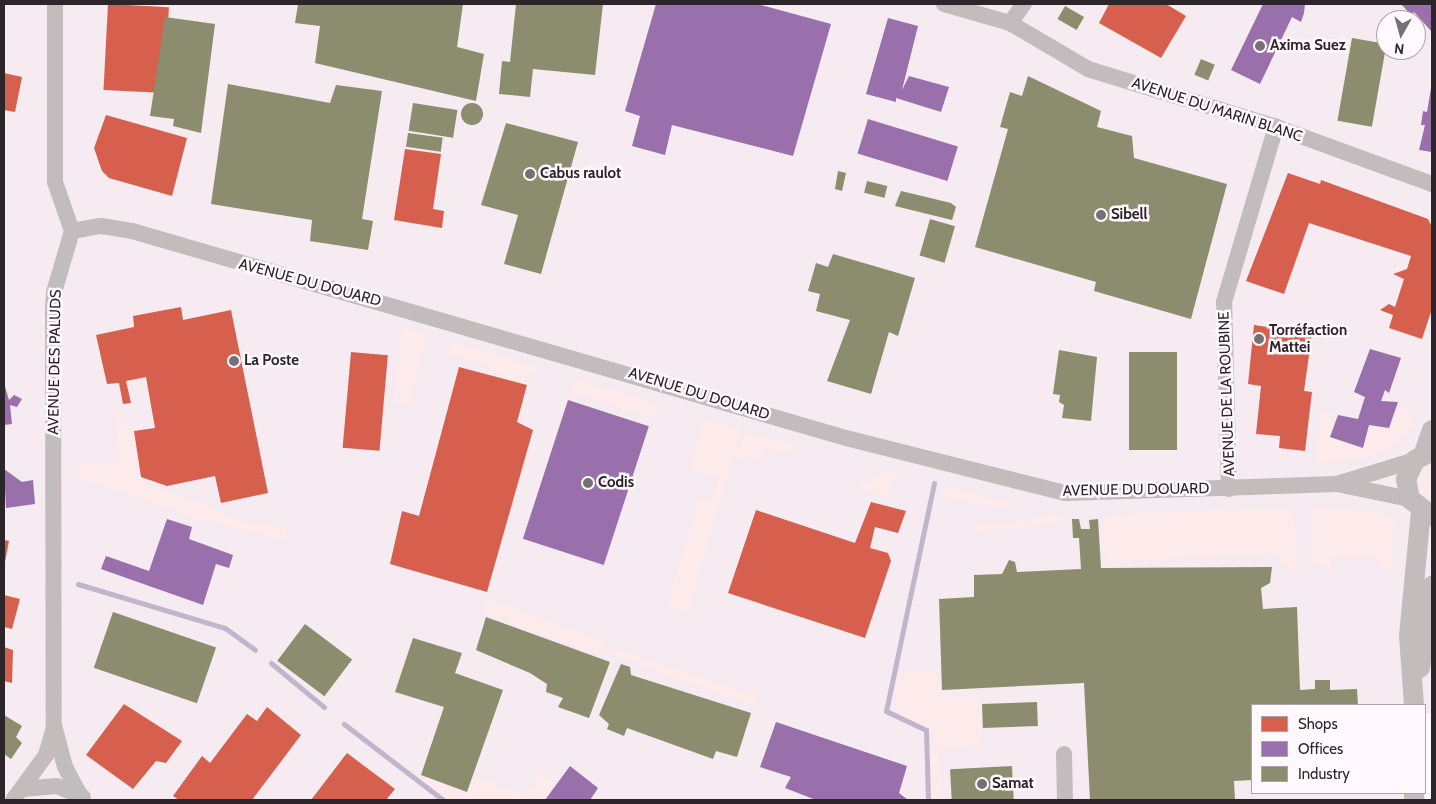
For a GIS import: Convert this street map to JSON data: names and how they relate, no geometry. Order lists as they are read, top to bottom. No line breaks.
{"streets":{"street":["AVENUE DU MARIN BLANC","AVENUE DU DOUARD","AVENUE DES PALUDS","AVENUE DE LA ROUBINE"]},"crossings":[["AVENUE DU MARIN BLANC","AVENUE DE LA ROUBINE"],["AVENUE DU DOUARD","AVENUE DES PALUDS"],["AVENUE DU DOUARD","AVENUE DE LA ROUBINE"]],"places":["Axima Suez","Cabus raulot","Sibell","Torréfaction Mattei","La Poste","Codis","Samat"],"legend":["Shops","Offices","Industry"],"north":"bottom"}
